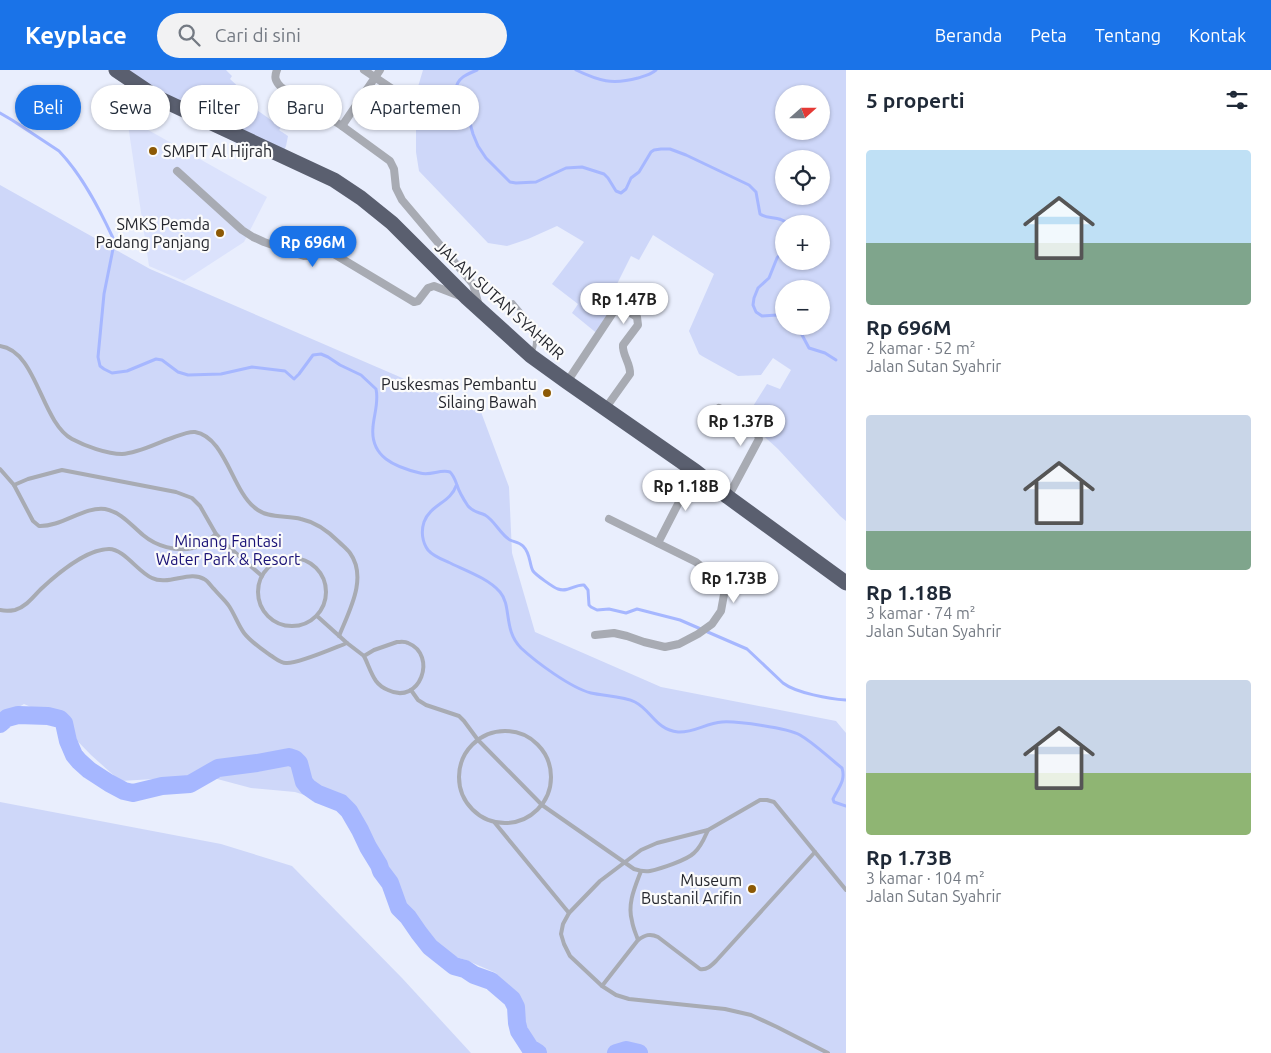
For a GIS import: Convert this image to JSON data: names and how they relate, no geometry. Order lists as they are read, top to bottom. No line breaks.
{"streets":{"highway":["JALAN SUTAN SYAHRIR"]},"parks":["Minang Fantasi Water Park & Resort"],"places":["SMPIT Al Hijrah","SMKS Pemda Padang Panjang","Puskesmas Pembantu Silaing Bawah","Museum Bustanil Arifin"],"north":"right","page":{"header":"Keyplace","search":"Cari di sini","nav":["Beranda","Peta","Tentang","Kontak"],"heading":"5 properti","map_buttons":["+","−"],"chip":["Beli","Sewa","Filter","Baru","Apartemen"],"list":[{"name":"Rp 696M","note":"2 kamar · 52 m² · Jalan Sutan Syahrir"},{"name":"Rp 1.18B","note":"3 kamar · 74 m² · Jalan Sutan Syahrir"},{"name":"Rp 1.73B","note":"3 kamar · 104 m² · Jalan Sutan Syahrir"}],"price":["Rp 696M","Rp 1.47B","Rp 1.37B","Rp 1.18B","Rp 1.73B"]}}
